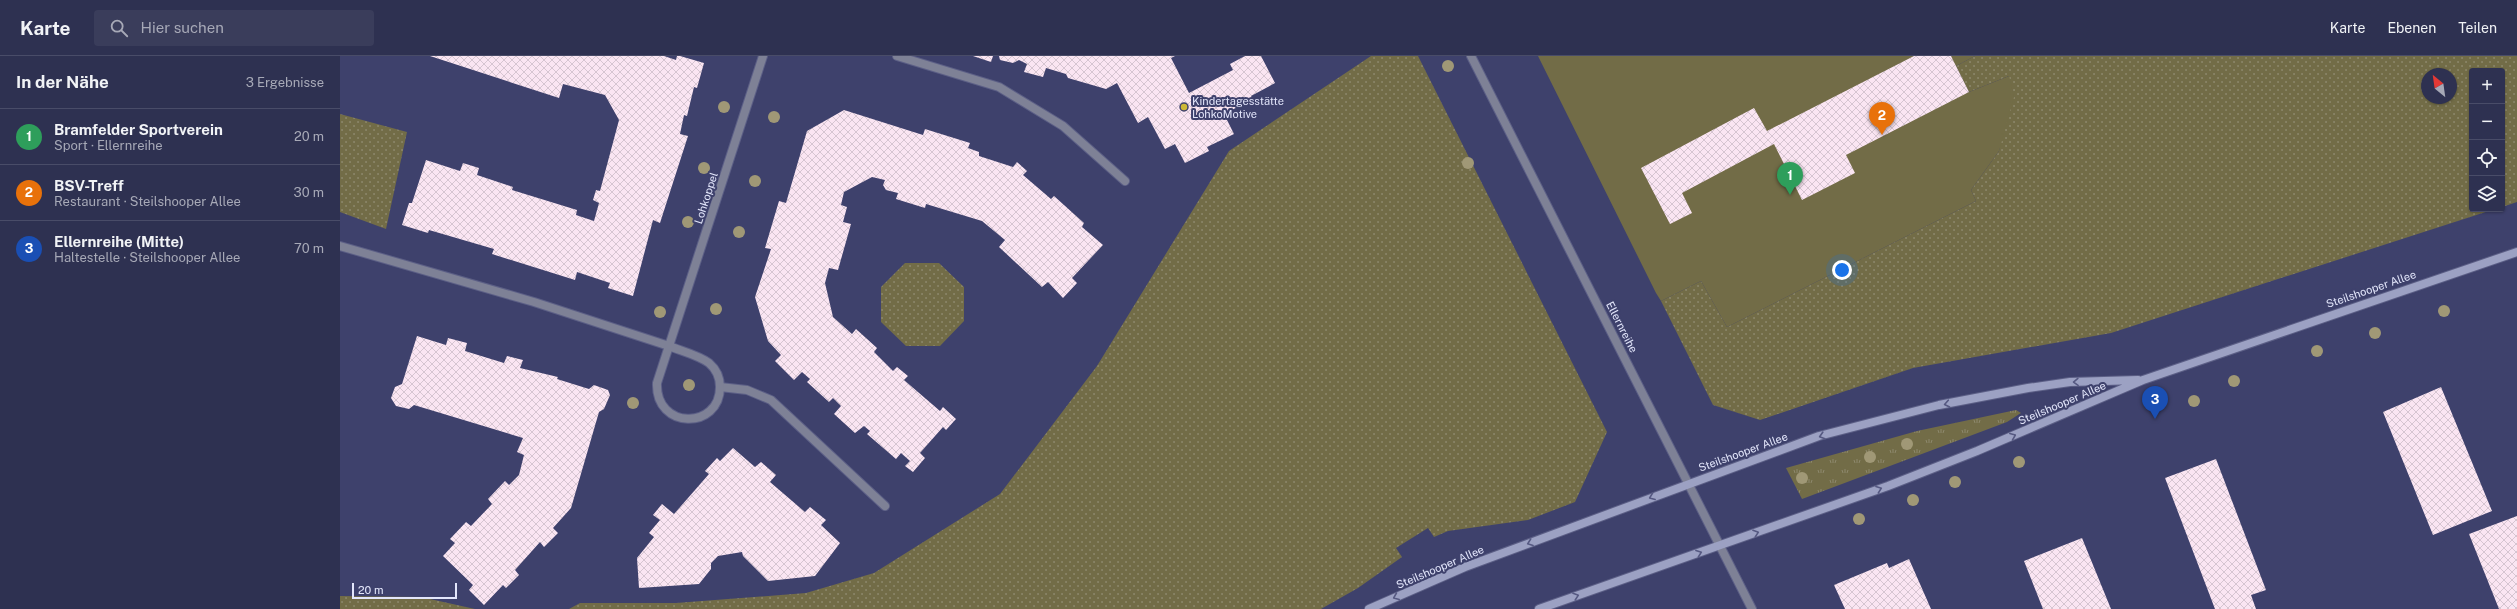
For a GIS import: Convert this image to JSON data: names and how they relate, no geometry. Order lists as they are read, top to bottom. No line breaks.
{"streets":{"main road":["Steilshooper Allee"],"street":["Lohkoppel","Ellernreihe"]},"crossings":[["Steilshooper Allee","Ellernreihe"]],"places":["Kindertagesstätte LohkoMotive"],"scale_bar":"20 m","north":"top left","page":{"header":"Karte","search":"Hier suchen","nav":["Karte","Ebenen","Teilen"],"heading":["In der Nähe","3 Ergebnisse"],"map_buttons":["+","−"],"pins":["2","1","3"],"list":[{"mark":"1","name":"Bramfelder Sportverein","note":"Sport · Ellernreihe","value":"20 m"},{"mark":"2","name":"BSV-Treff","note":"Restaurant · Steilshooper Allee","value":"30 m"},{"mark":"3","name":"Ellernreihe (Mitte)","note":"Haltestelle · Steilshooper Allee","value":"70 m"}],"scale":"20 m"}}
